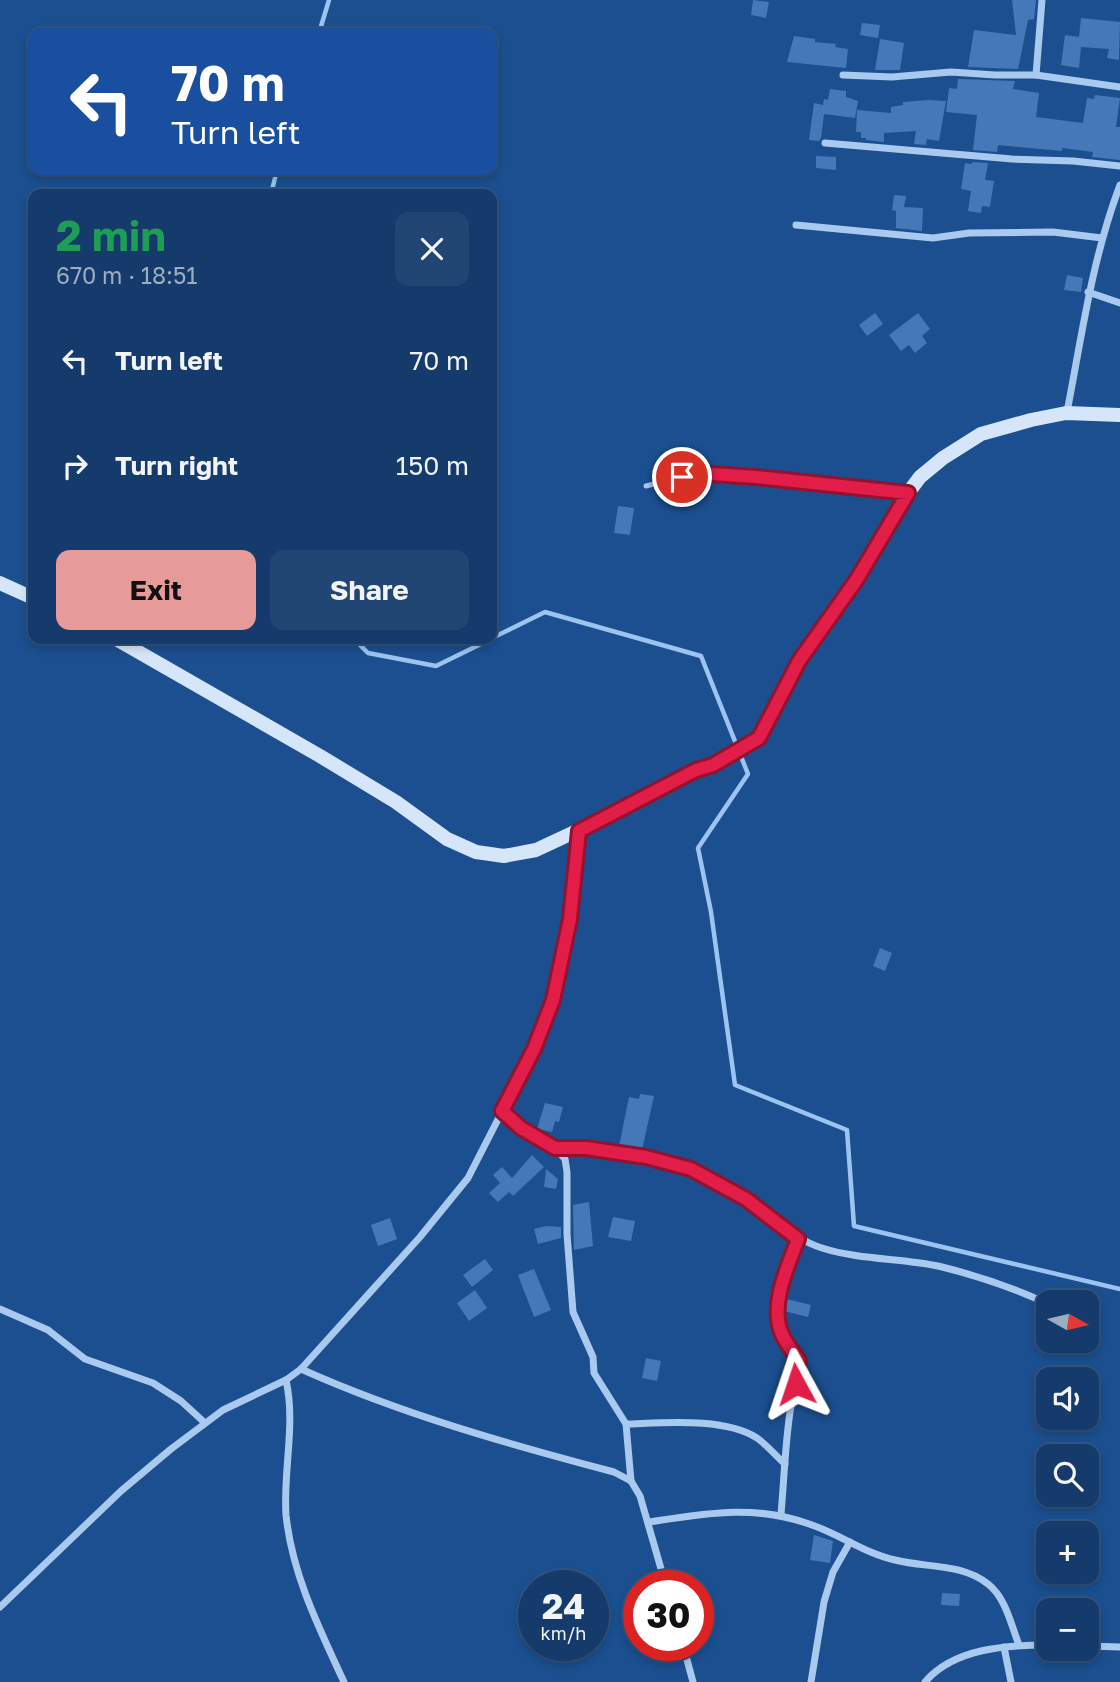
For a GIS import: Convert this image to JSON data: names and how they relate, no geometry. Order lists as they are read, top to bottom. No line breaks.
{"north":"right","page":{"turn":["70 m","Turn left"],"heading":["2 min","670 m · 18:51"],"list":[{"name":"Turn left","value":"70 m"},{"name":"Turn right","value":"150 m"}],"buttons":["Exit","Share"],"map_buttons":["+","−"],"speed":"24 km/h","limit":"30"}}
